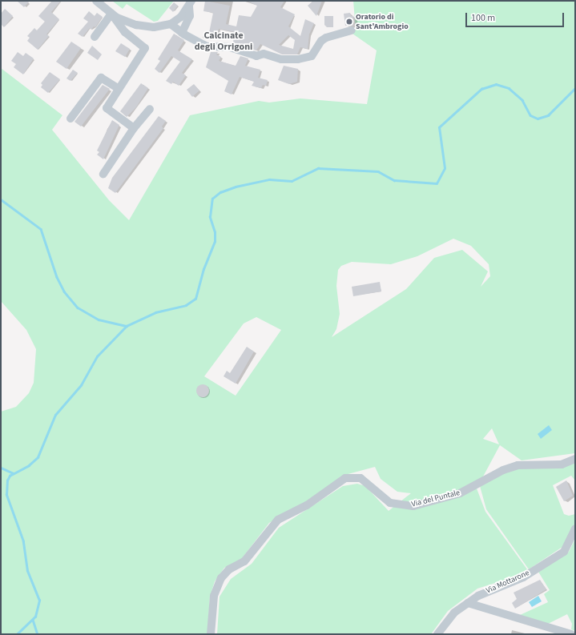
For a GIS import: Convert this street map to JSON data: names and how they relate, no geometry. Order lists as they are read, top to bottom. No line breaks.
{"streets":{"street":["Via del Puntale","Via Mottarone"]},"districts":["Calcinate degli Orrigoni"],"places":["Oratorio di Sant'Ambrogio"],"scale_bar":"100 m"}
